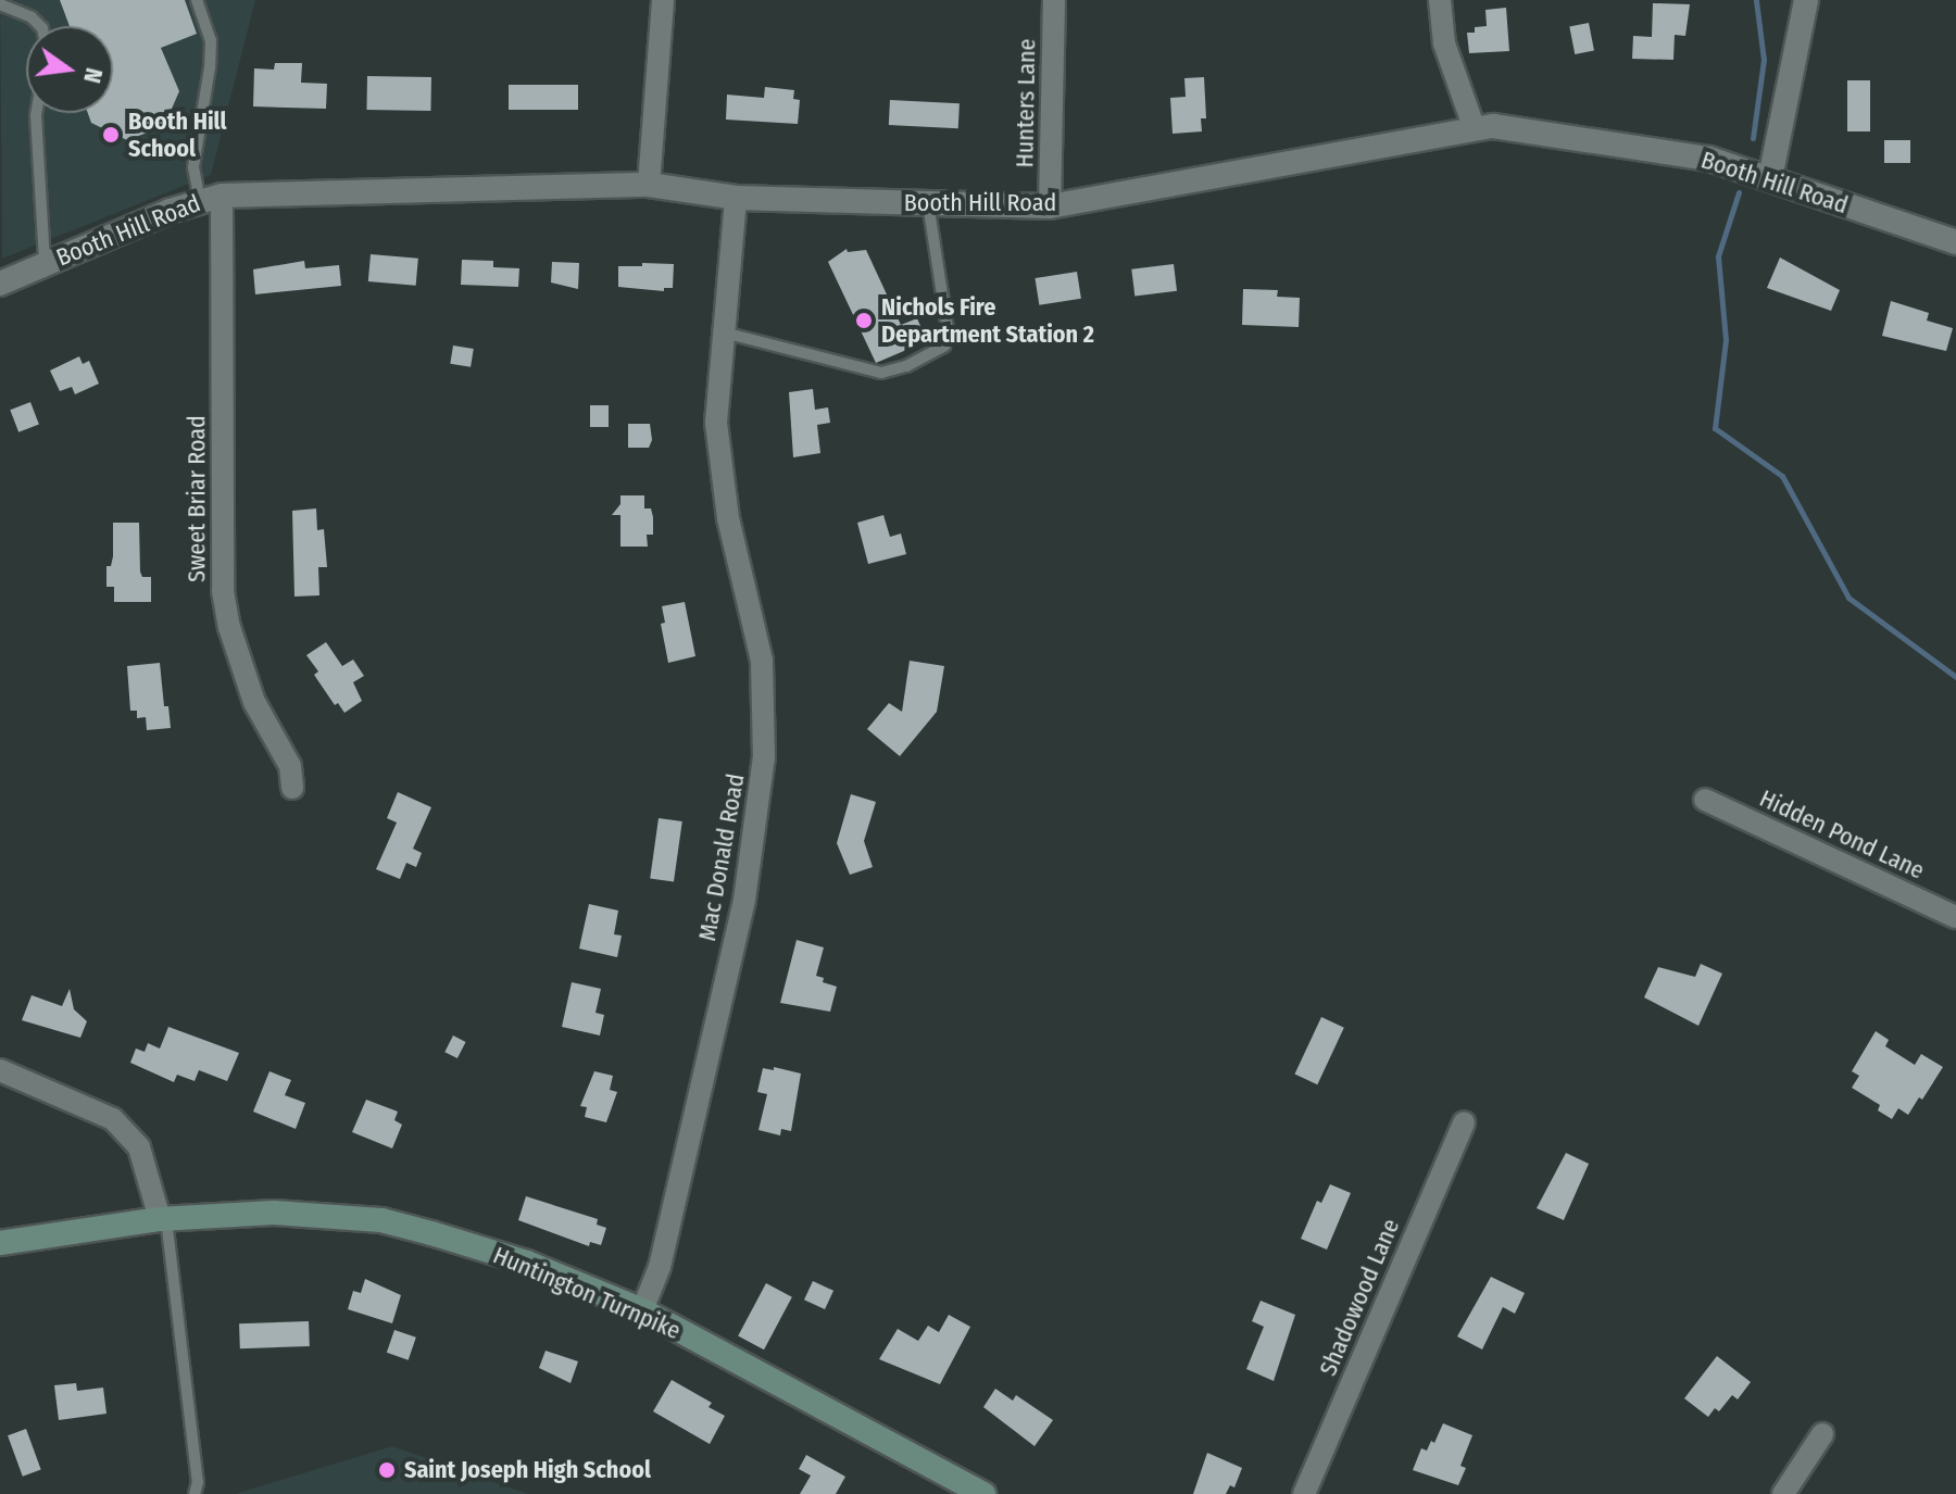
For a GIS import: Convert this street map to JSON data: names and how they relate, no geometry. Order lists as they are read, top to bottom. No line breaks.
{"streets":{"main road":["Huntington Turnpike"],"street":["Hunters Lane","Booth Hill Road","Sweet Briar Road","Hidden Pond Lane","Mac Donald Road","Shadowood Lane"]},"crossings":[["Hunters Lane","Booth Hill Road"],["Booth Hill Road","Sweet Briar Road"],["Booth Hill Road","Mac Donald Road"],["Mac Donald Road","Huntington Turnpike"]],"places":["Booth Hill School","Nichols Fire Department Station 2","Saint Joseph High School"],"north":"right"}
